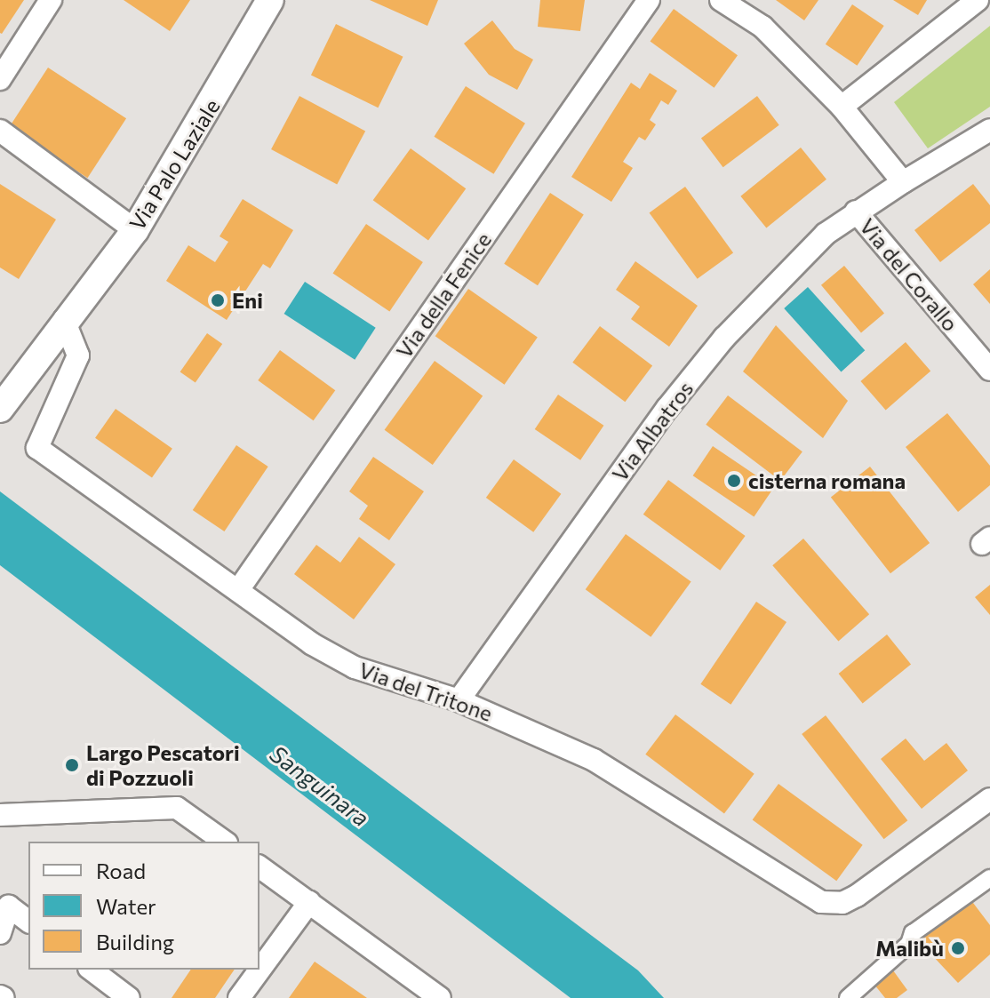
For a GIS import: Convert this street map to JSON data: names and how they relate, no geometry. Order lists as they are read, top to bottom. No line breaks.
{"streets":{"street":["Via Palo Laziale","Via del Corallo","Via della Fenice","Via Albatros","Via del Tritone"]},"crossings":[["Via Palo Laziale","Via del Tritone"],["Via del Corallo","Via Albatros"],["Via della Fenice","Via del Tritone"],["Via Albatros","Via del Tritone"]],"water":["Sanguinara"],"places":["Eni","cisterna romana","Largo Pescatori di Pozzuoli","Malibù"],"legend":["Road","Water","Building"]}
